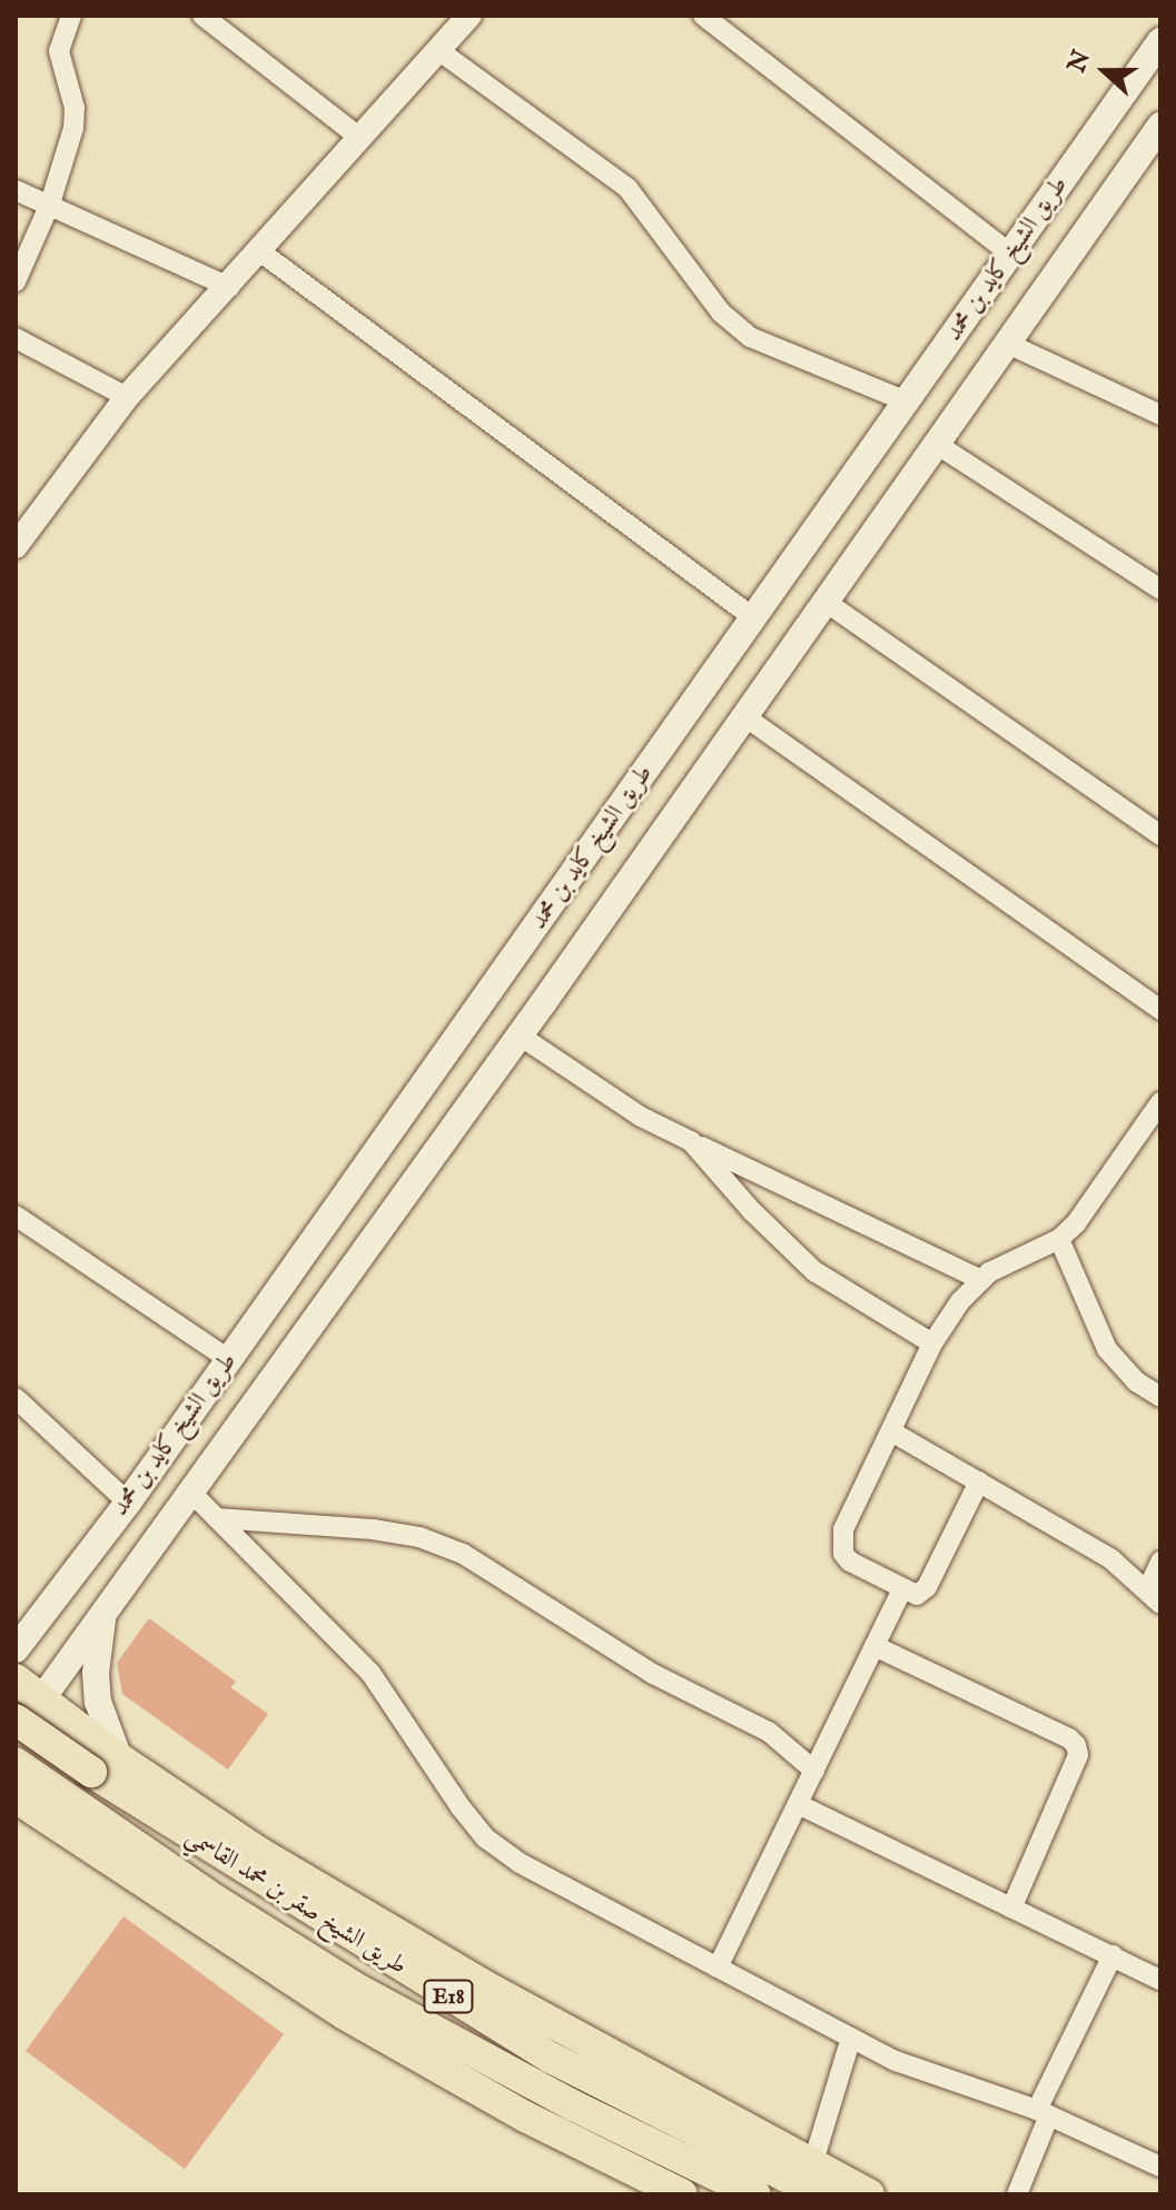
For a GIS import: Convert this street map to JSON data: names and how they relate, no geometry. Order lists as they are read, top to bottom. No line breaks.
{"streets":{"main road":["طريق الشيخ كايد بن محمد","طريق الشيخ صقر بن محمد القاسمي","E18"]},"north":"left"}
